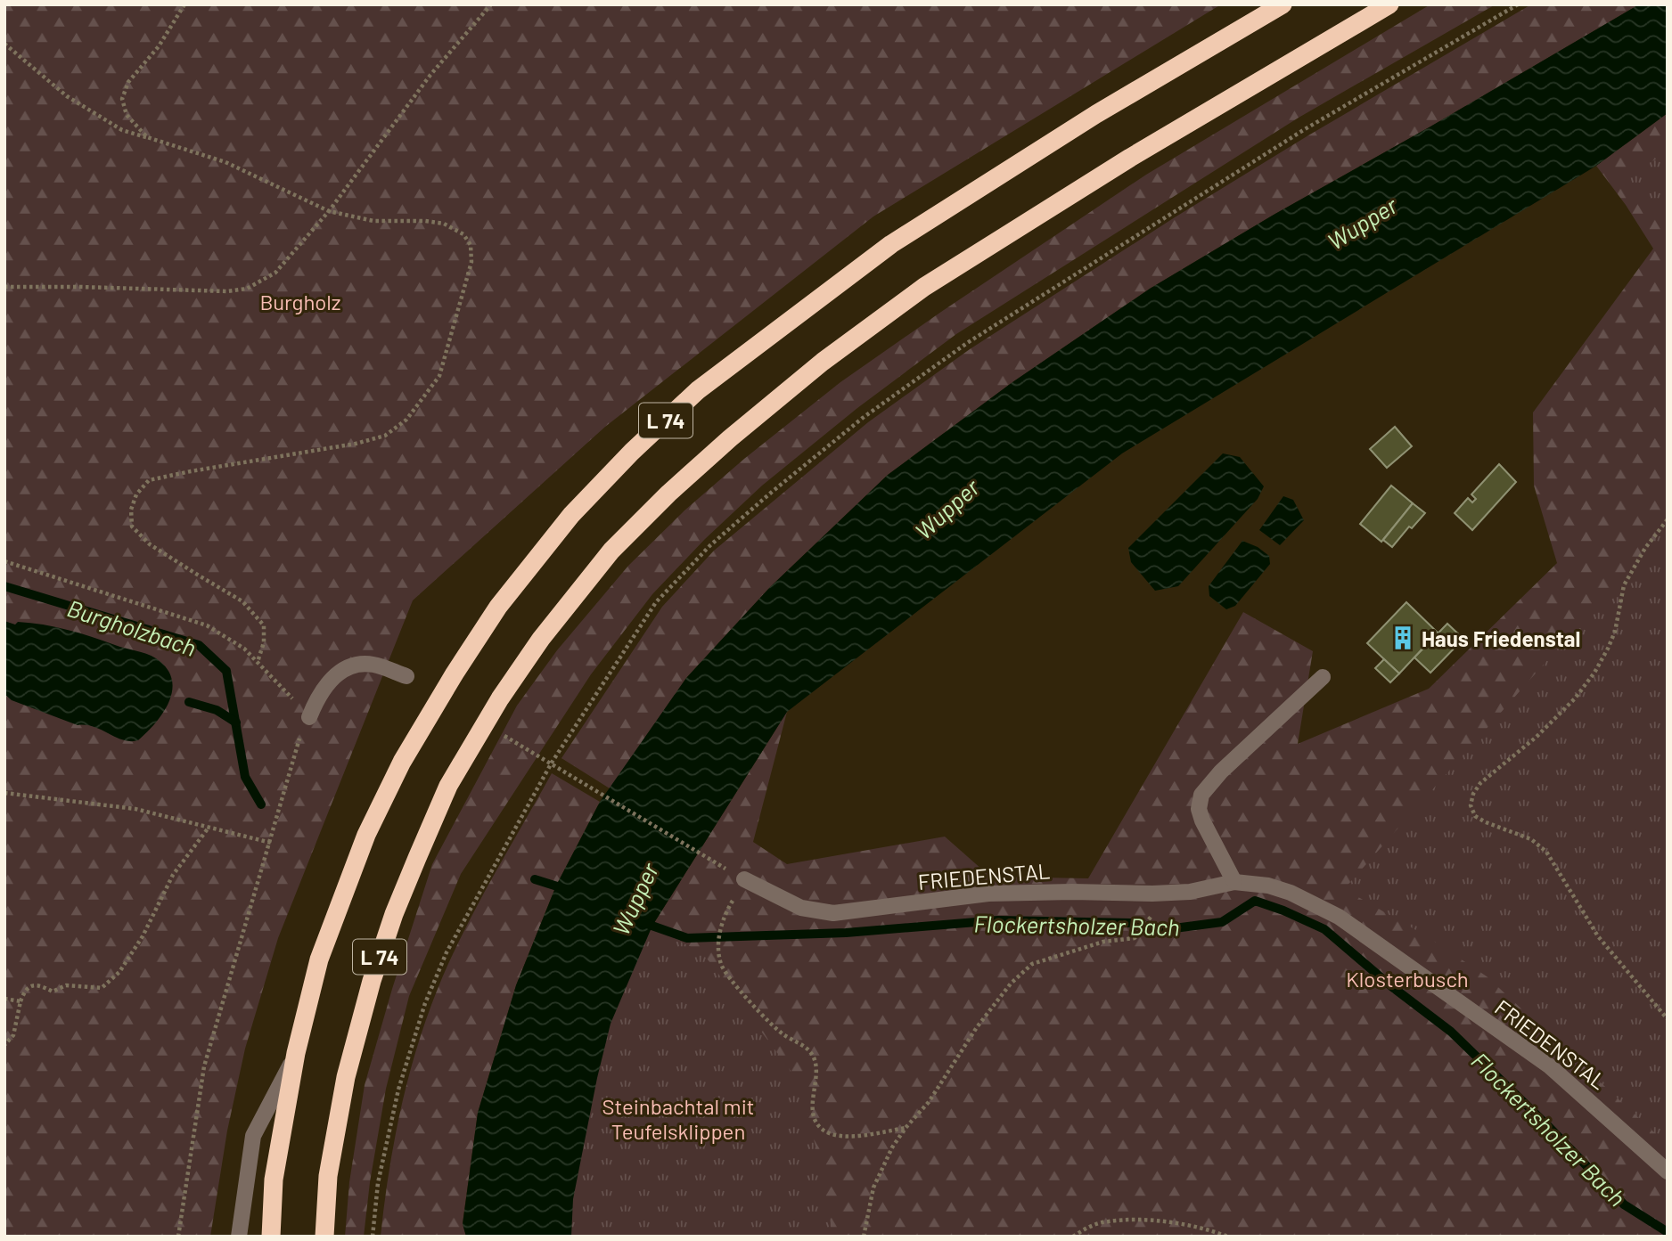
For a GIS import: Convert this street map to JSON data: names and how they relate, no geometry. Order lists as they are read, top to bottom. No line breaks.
{"streets":{"highway":["L 74"],"lane":["FRIEDENSTAL"]},"water":["Wupper","Burgholzbach","Flockertsholzer Bach"],"parks":["Burgholz","Klosterbusch","Steinbachtal mit Teufelsklippen"],"places":{"building":["Haus Friedenstal"]}}
